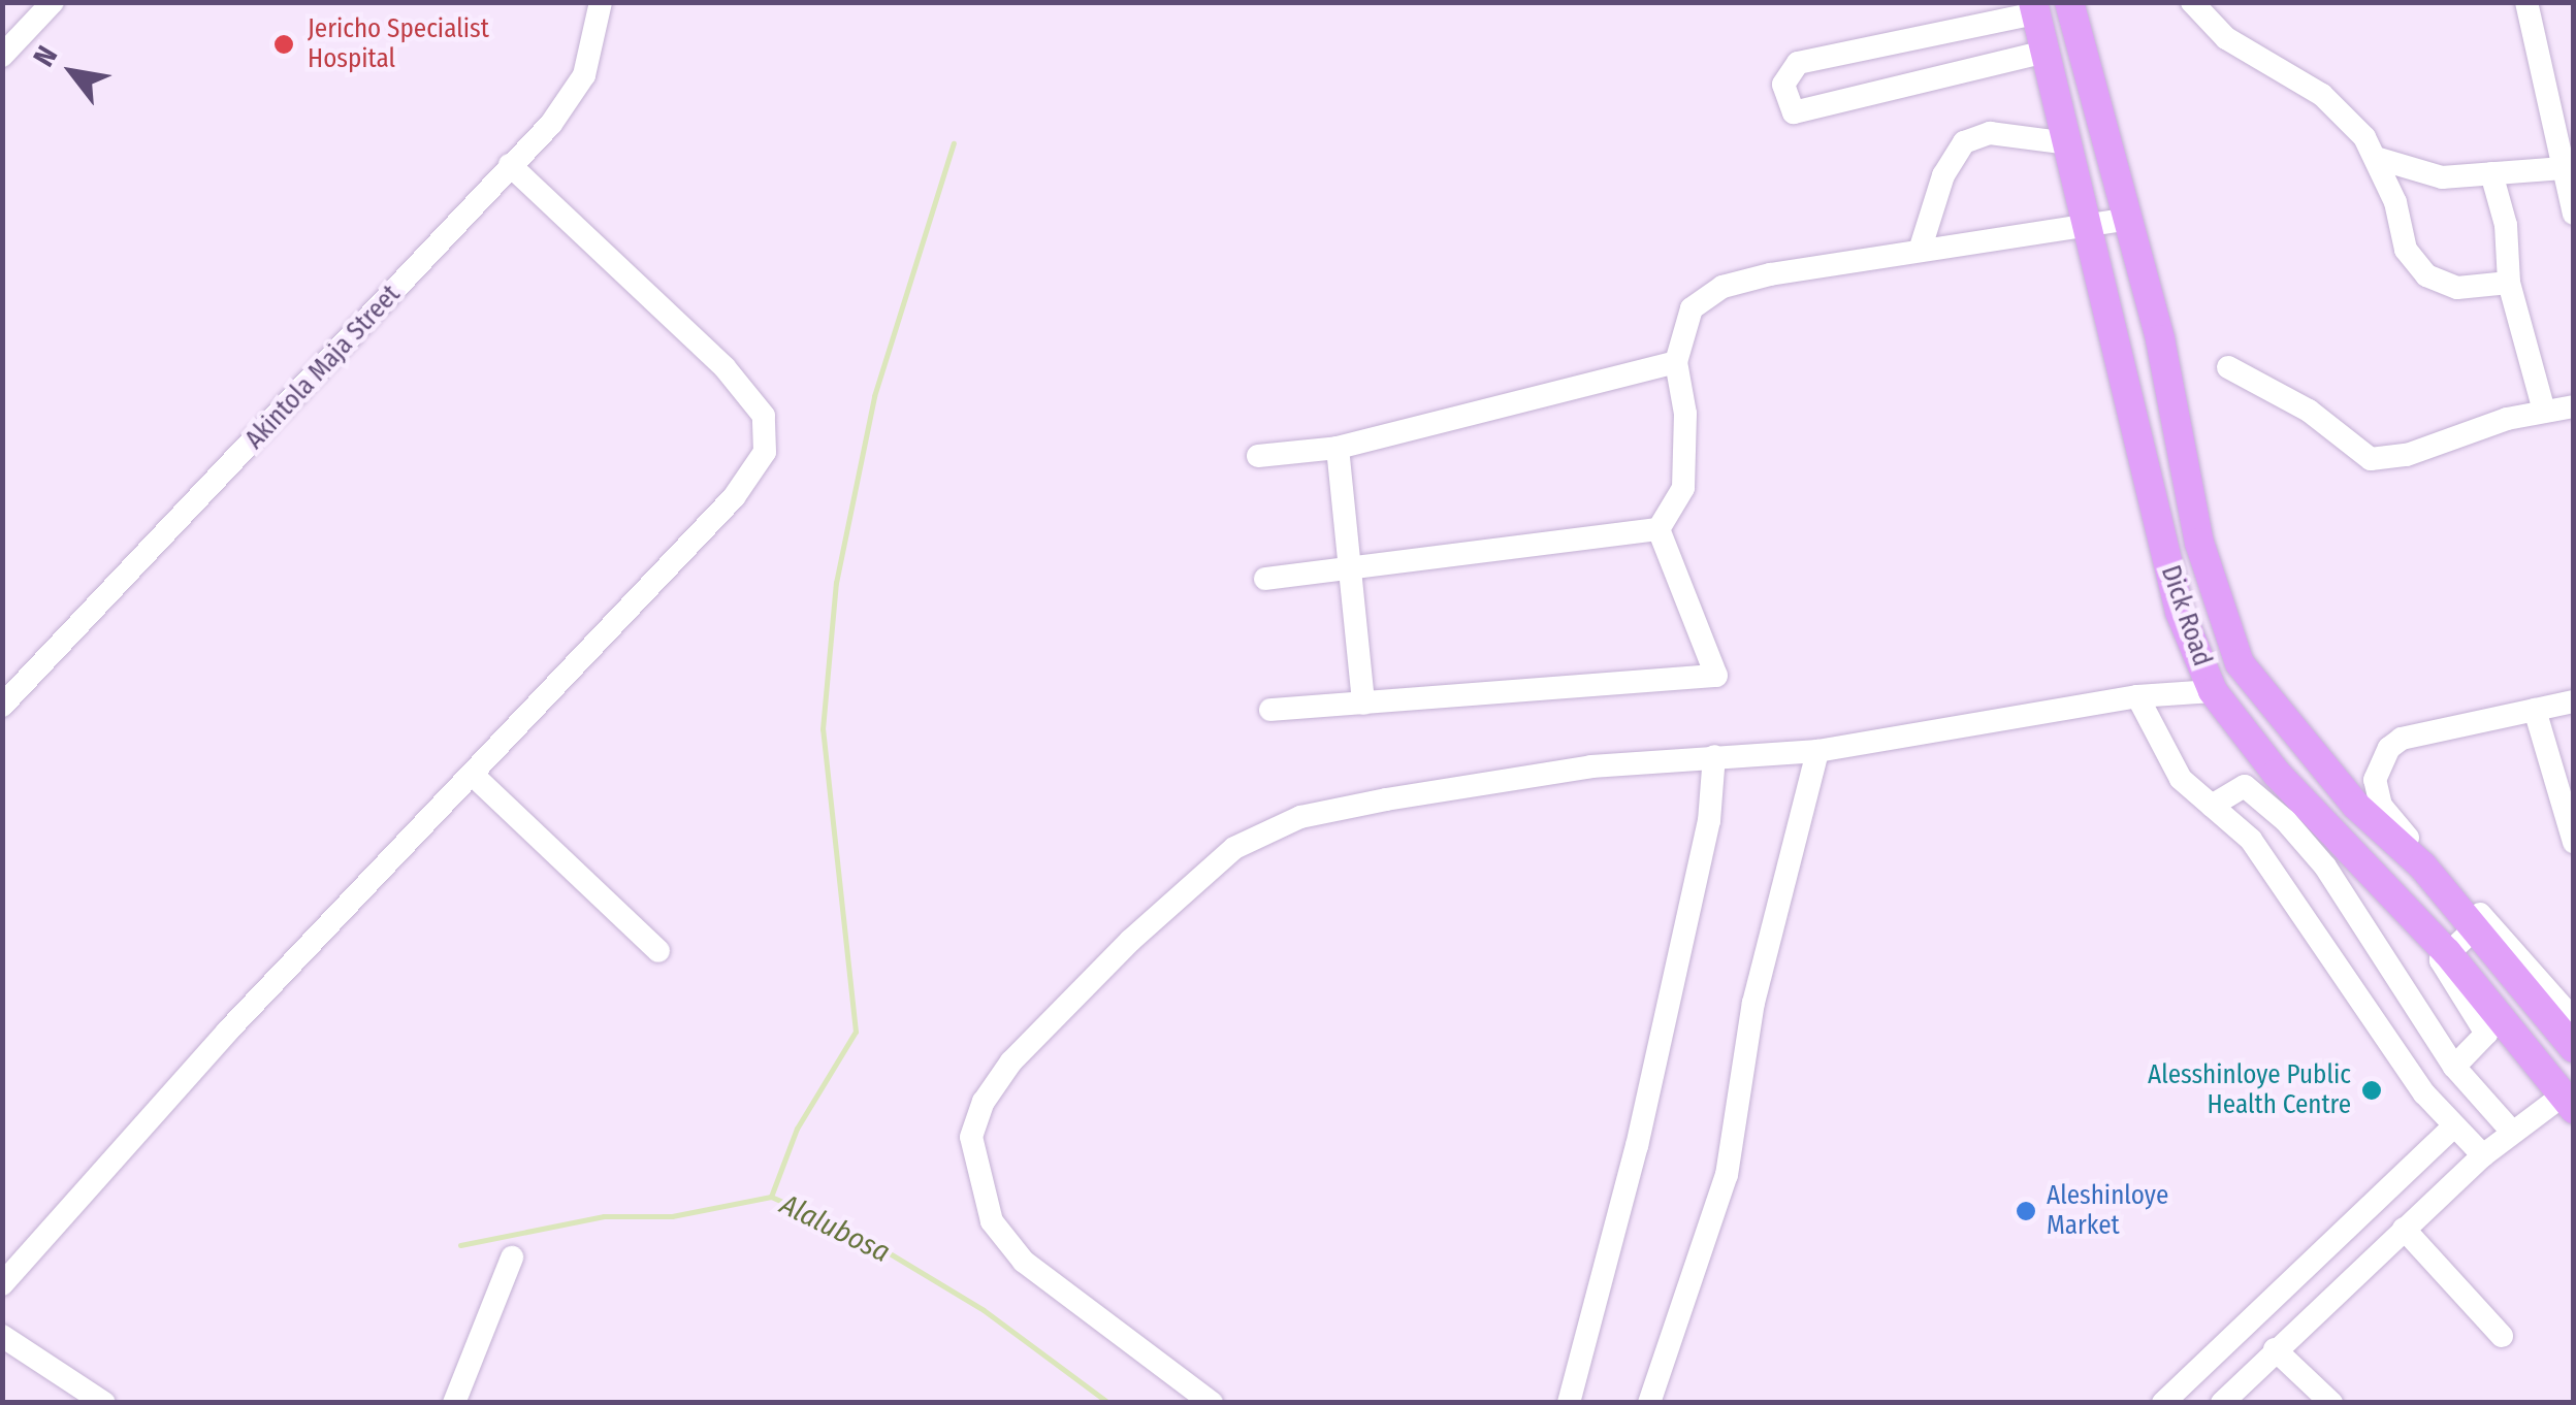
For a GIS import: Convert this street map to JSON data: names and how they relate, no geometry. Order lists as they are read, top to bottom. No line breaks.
{"streets":{"main road":["Dick Road"],"street":["Akintola Maja Street"]},"water":["Alalubosa"],"places":["Jericho Specialist Hospital","Alesshinloye Public Health Centre","Aleshinloye Market"],"north":"top left"}
